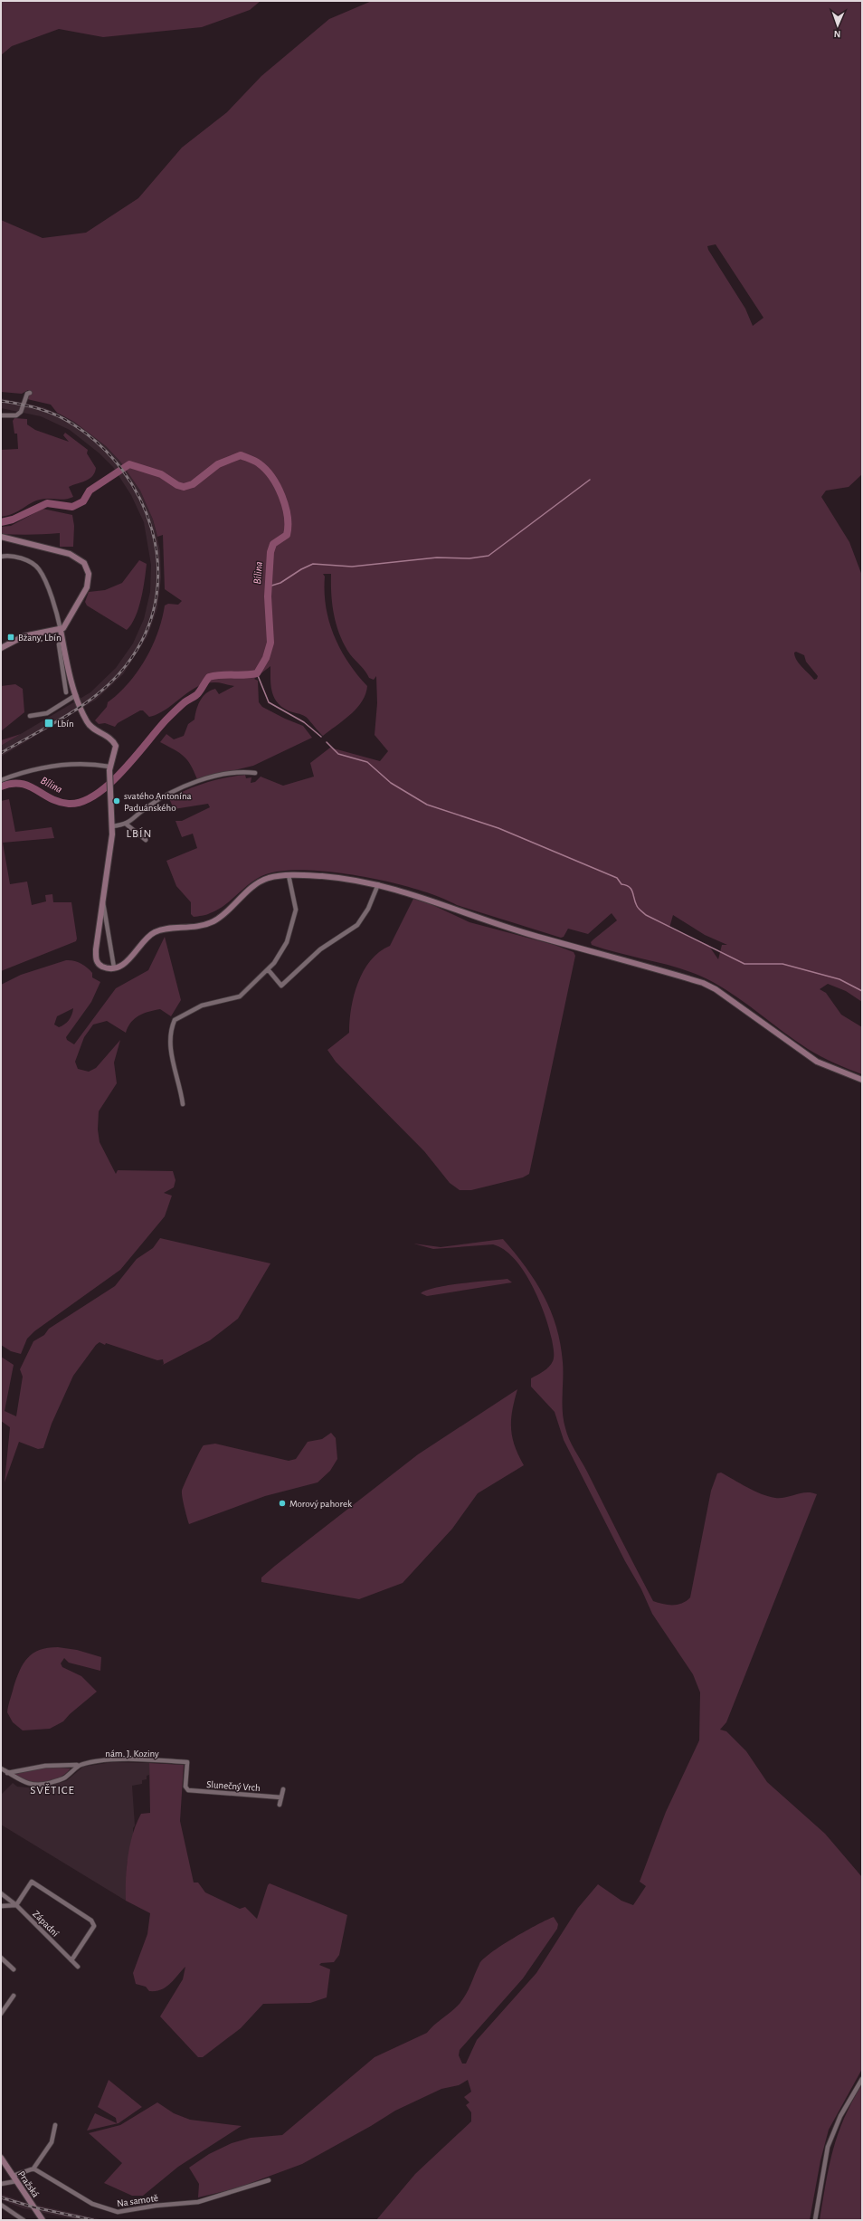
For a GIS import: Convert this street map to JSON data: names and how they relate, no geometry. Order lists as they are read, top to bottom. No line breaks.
{"streets":{"street":["nám. J. Koziny","Slunečný Vrch","Západní","Pražská","Na samotě"]},"crossings":[["nám. J. Koziny","Slunečný Vrch"]],"districts":["LBÍN","SVĚTICE"],"water":["Bílina"],"places":{"transit":["Bžany, Lbín","Lbín"],"other":["svatého Antonína Paduánského","Morový pahorek"]},"north":"bottom"}
